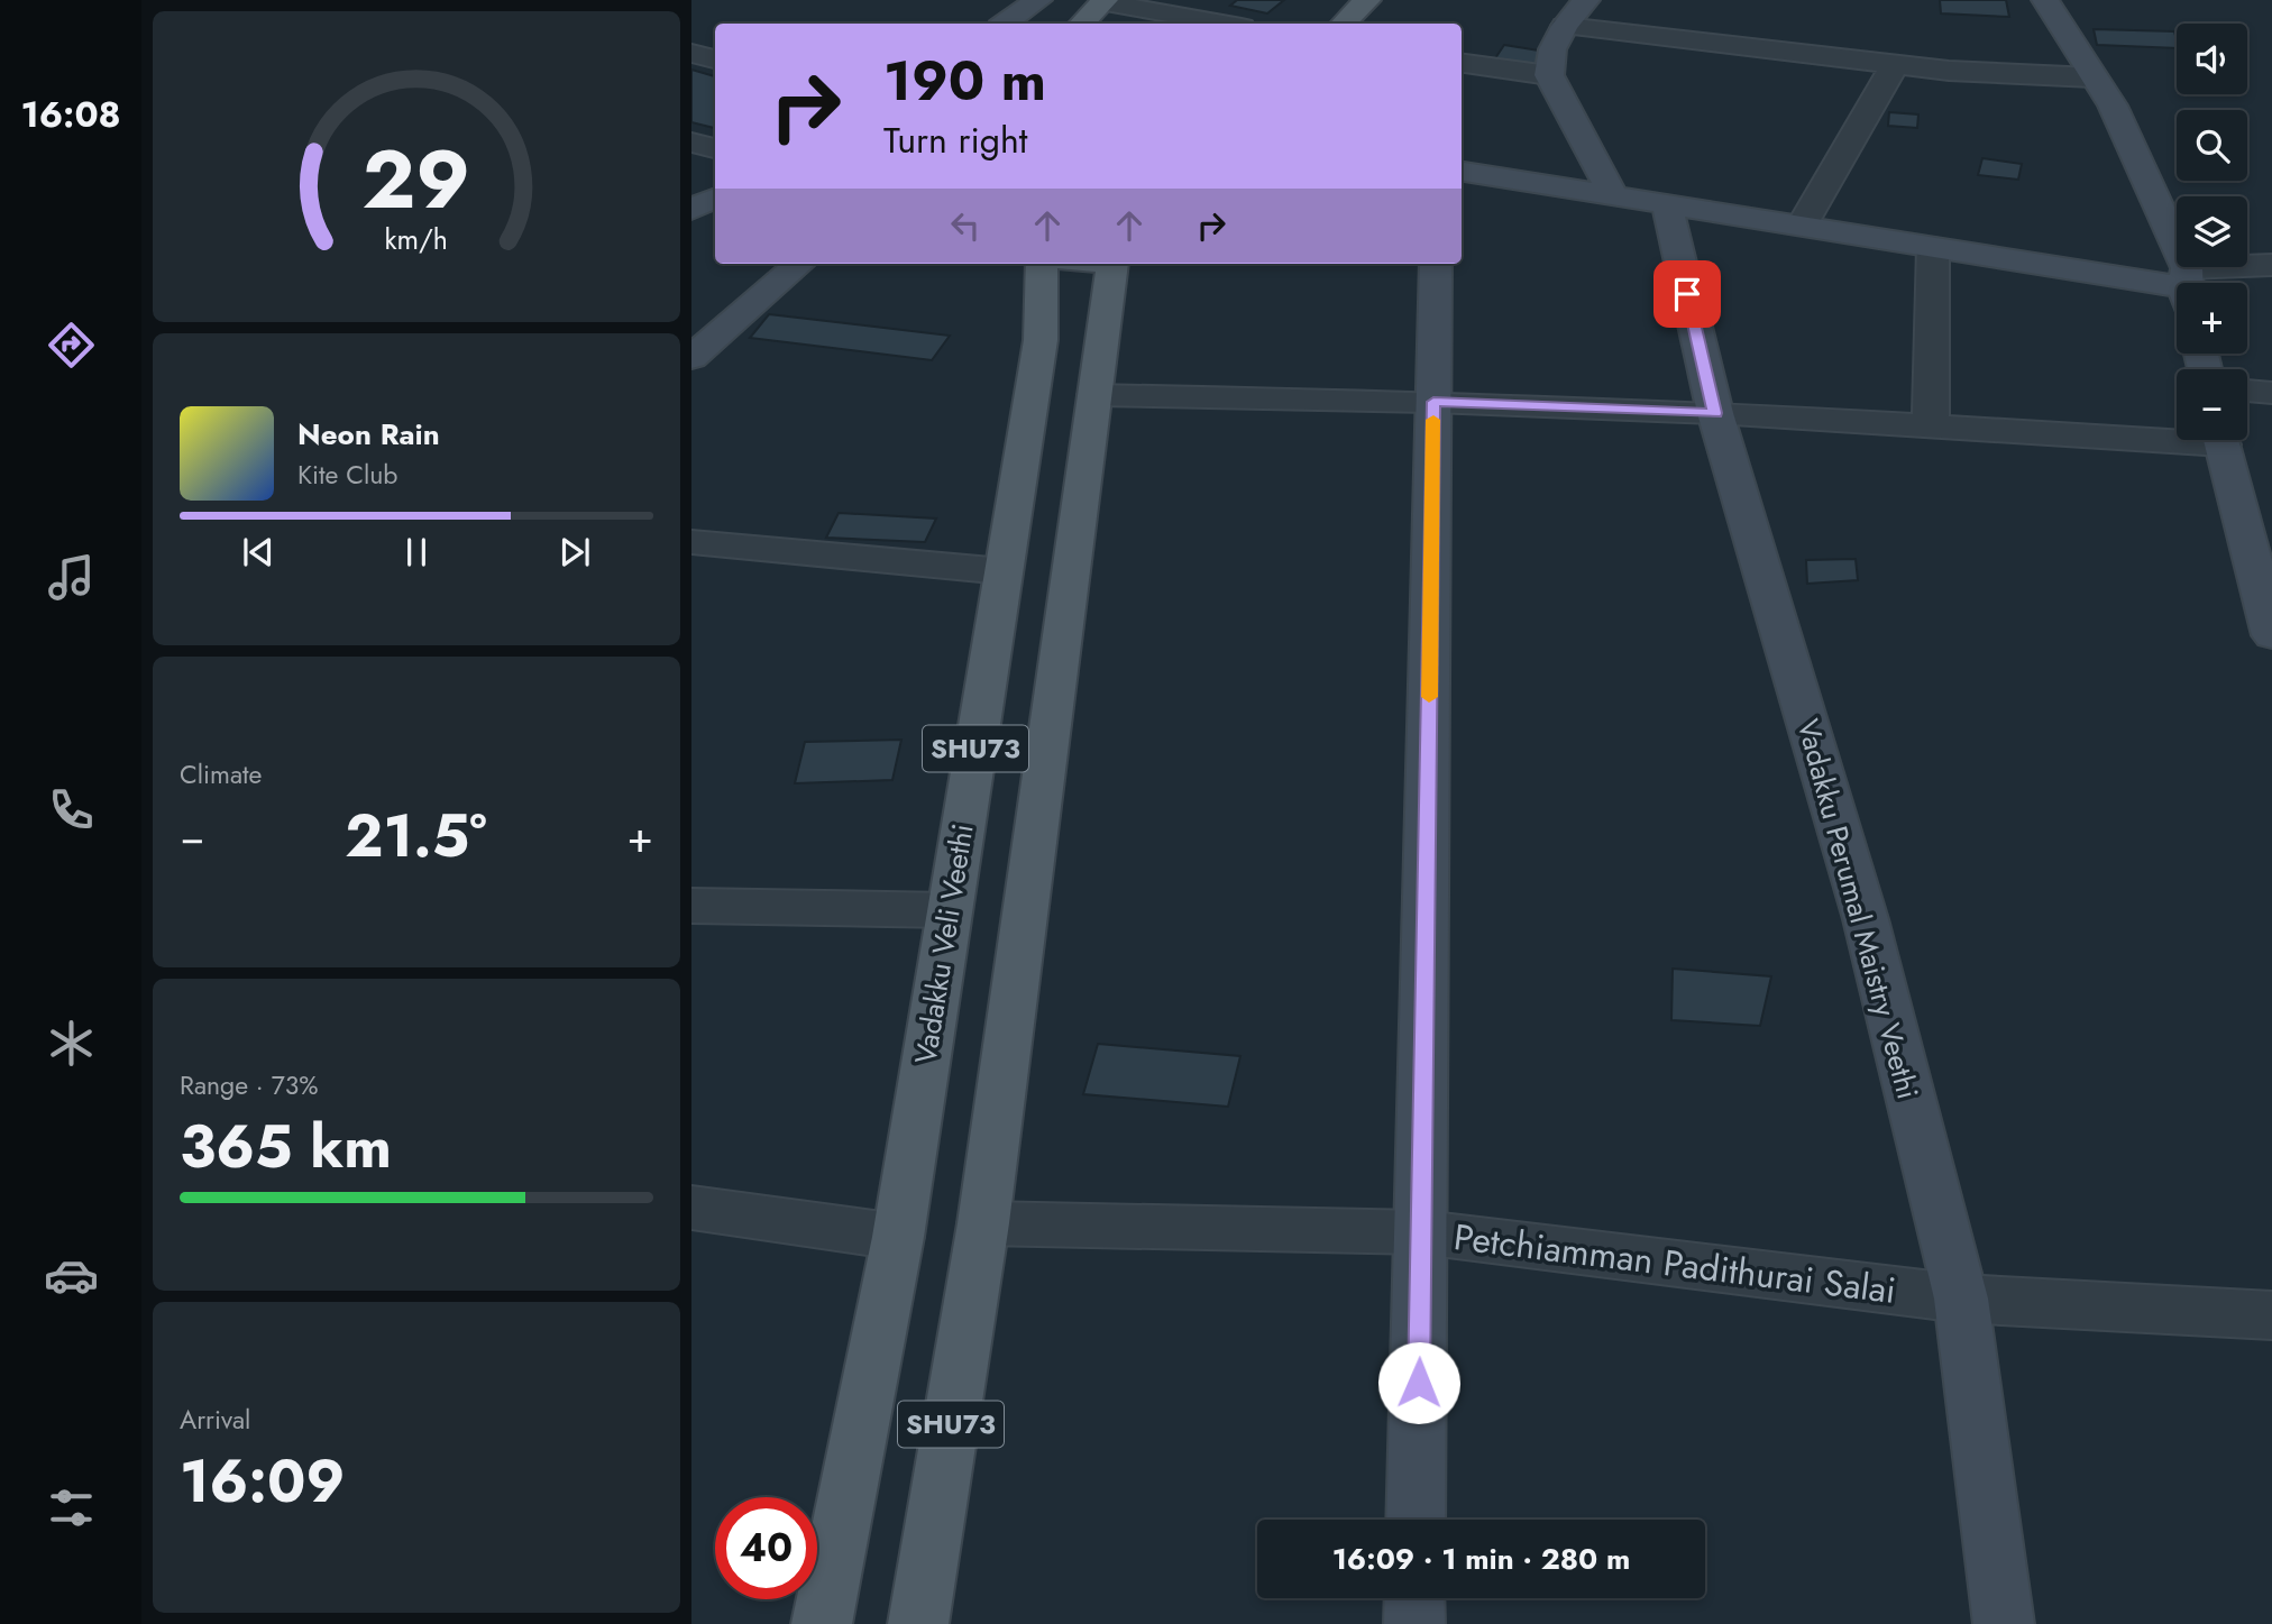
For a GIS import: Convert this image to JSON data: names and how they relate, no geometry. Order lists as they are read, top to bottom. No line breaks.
{"streets":{"main road":["SHU73","Vadakku Veli Veethi"],"street":["Vadakku Perumal Maistry Veethi","Petchiamman Padithurai Salai"]},"crossings":[["SHU73","Petchiamman Padithurai Salai"],["Vadakku Perumal Maistry Veethi","Petchiamman Padithurai Salai"]],"page":{"tabs":"16:08","map_buttons":["+","−"],"turn":["190 m","Turn right"],"song":["Neon Rain","Kite Club"],"tile":["Climate",["Range · 73%","365 km"],["Arrival","16:09"]],"heat":["−","21.5°","+"],"limit":"40","trip":"16:09 · 1 min · 280 m","gauge":["29","km/h"]}}
